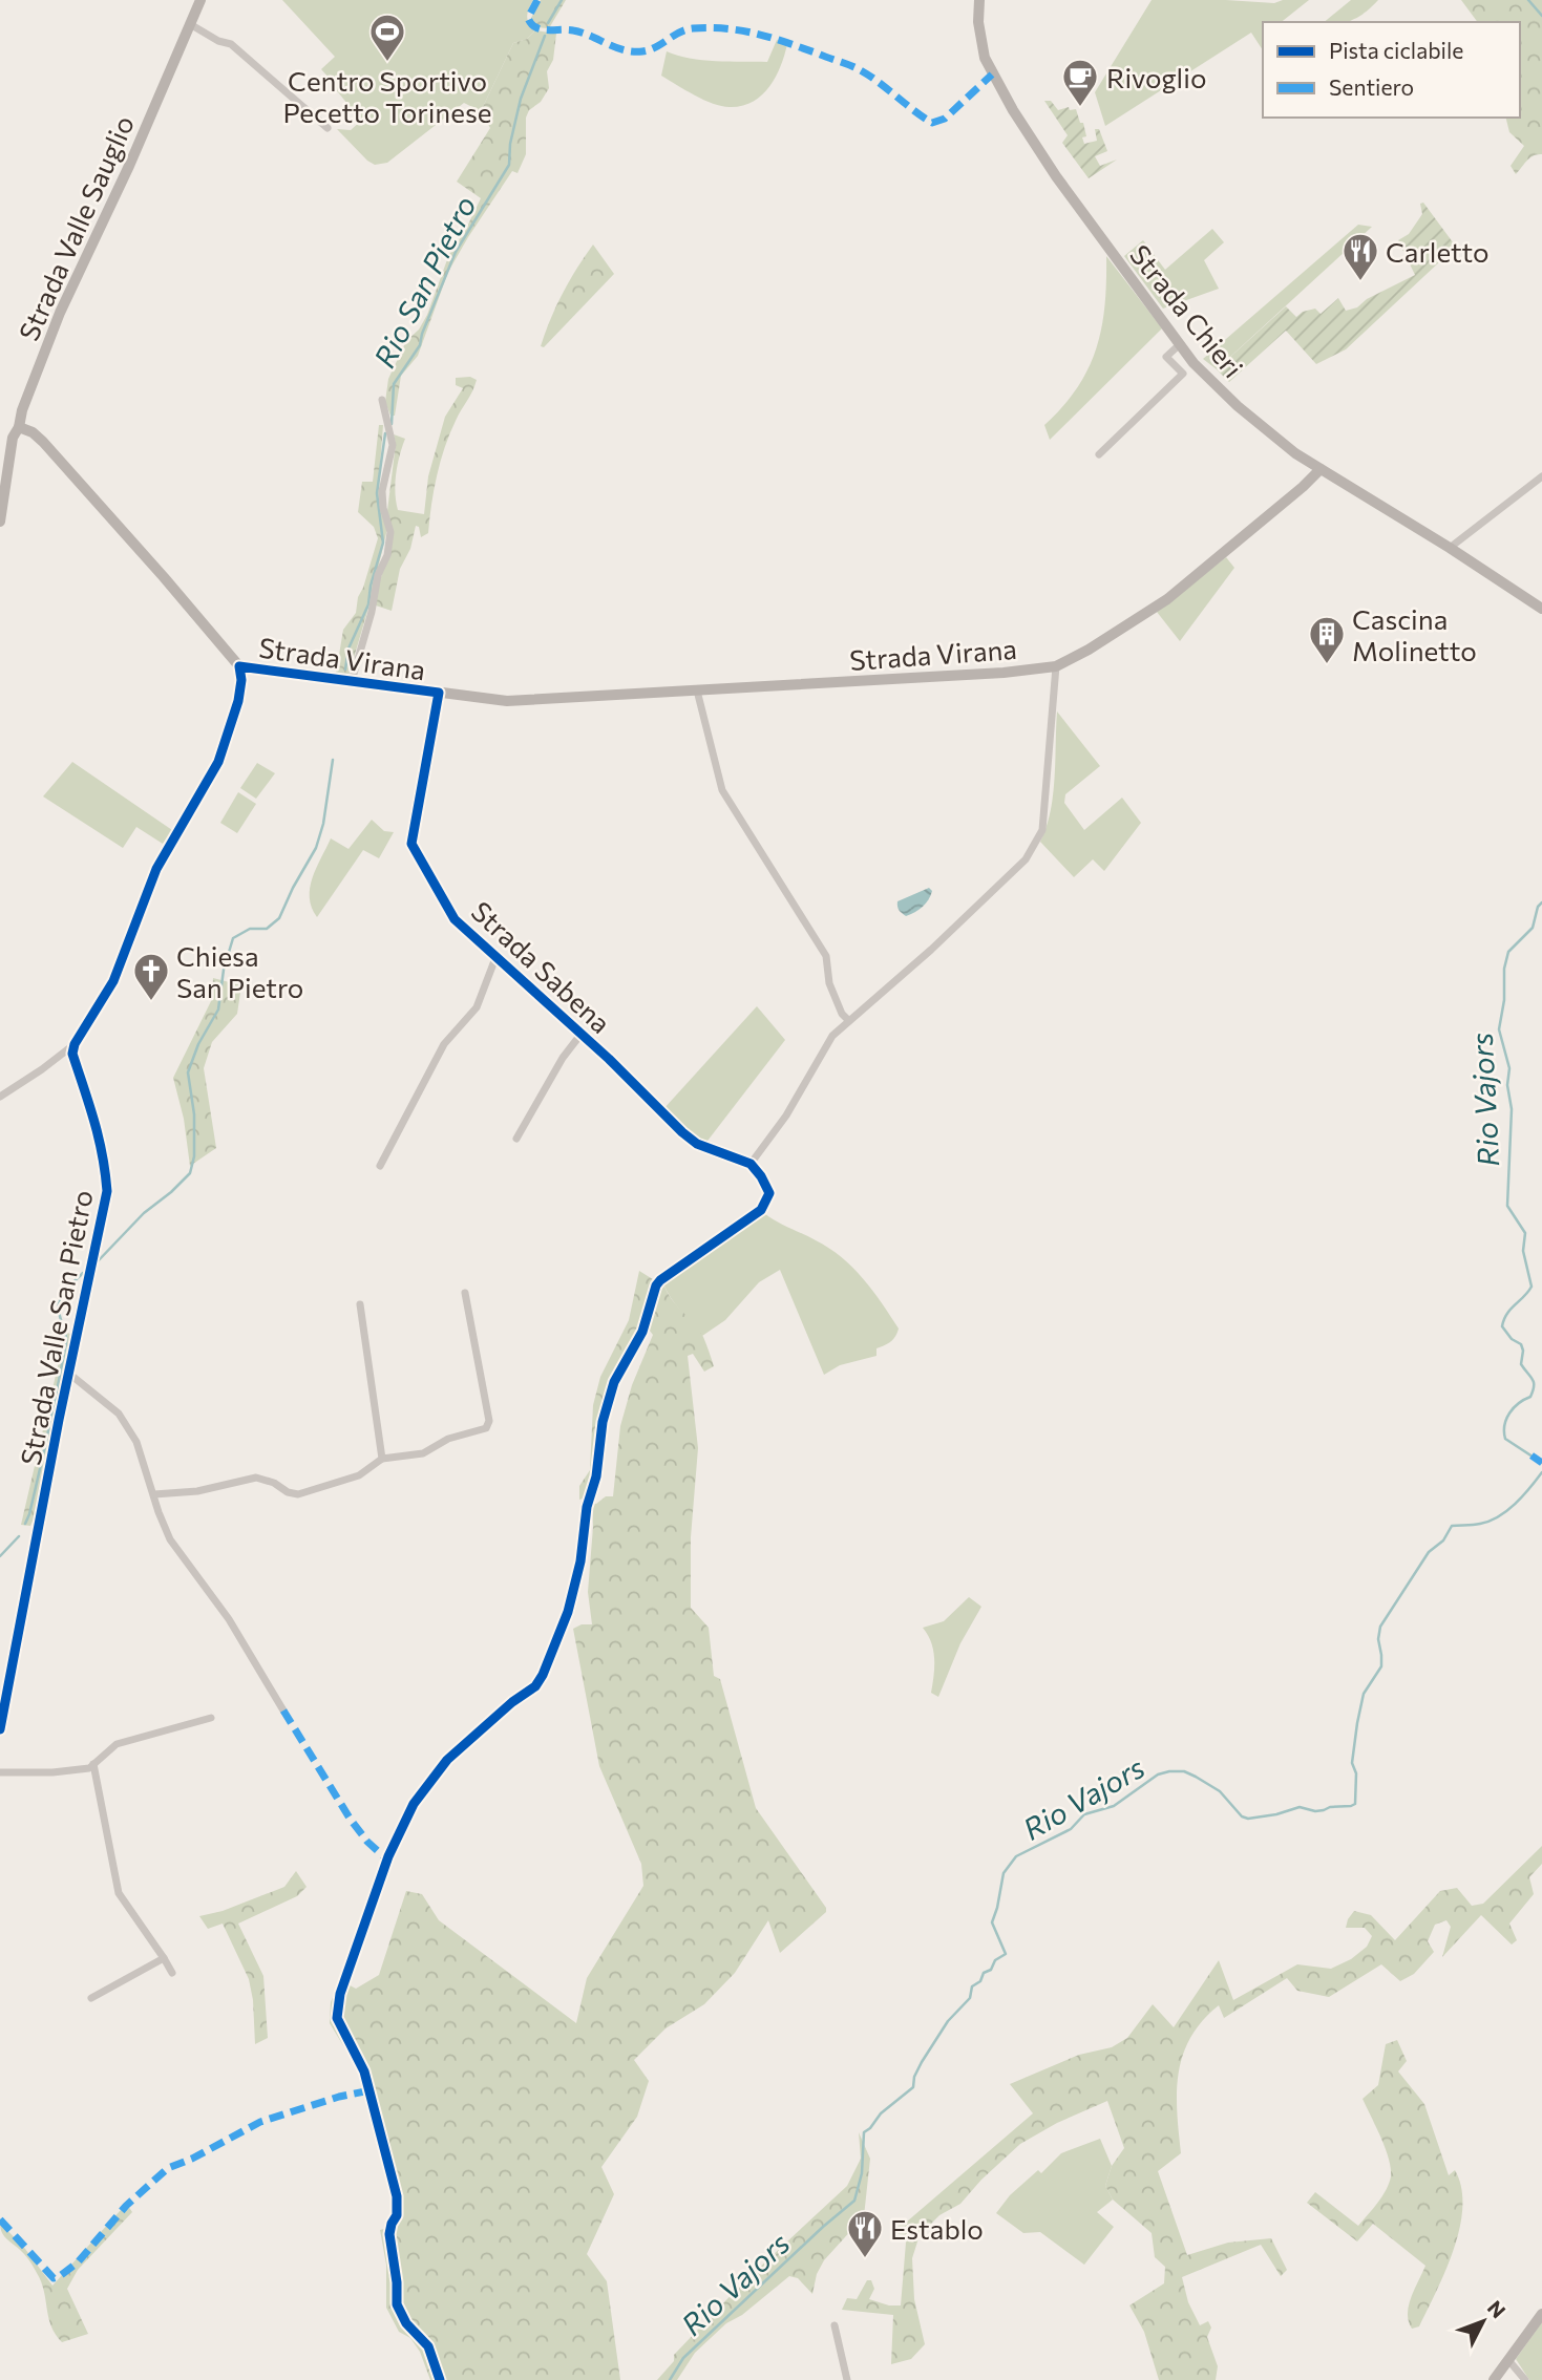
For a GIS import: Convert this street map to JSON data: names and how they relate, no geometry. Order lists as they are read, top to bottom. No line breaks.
{"streets":{"street":["Strada Valle Sauglio","Strada Chieri","Strada Virana","Strada Sabena","Strada Valle San Pietro"]},"crossings":[["Strada Valle Sauglio","Strada Virana"],["Strada Chieri","Strada Virana"],["Strada Virana","Strada Sabena"]],"water":["Rio San Pietro","Rio Vajors"],"places":{"sports":["Centro Sportivo Pecetto Torinese"],"cafe":["Rivoglio"],"restaurant":["Carletto","Establo"],"building":["Cascina Molinetto"],"church":["Chiesa San Pietro"]},"legend":["Pista ciclabile","Sentiero"],"north":"top right"}
